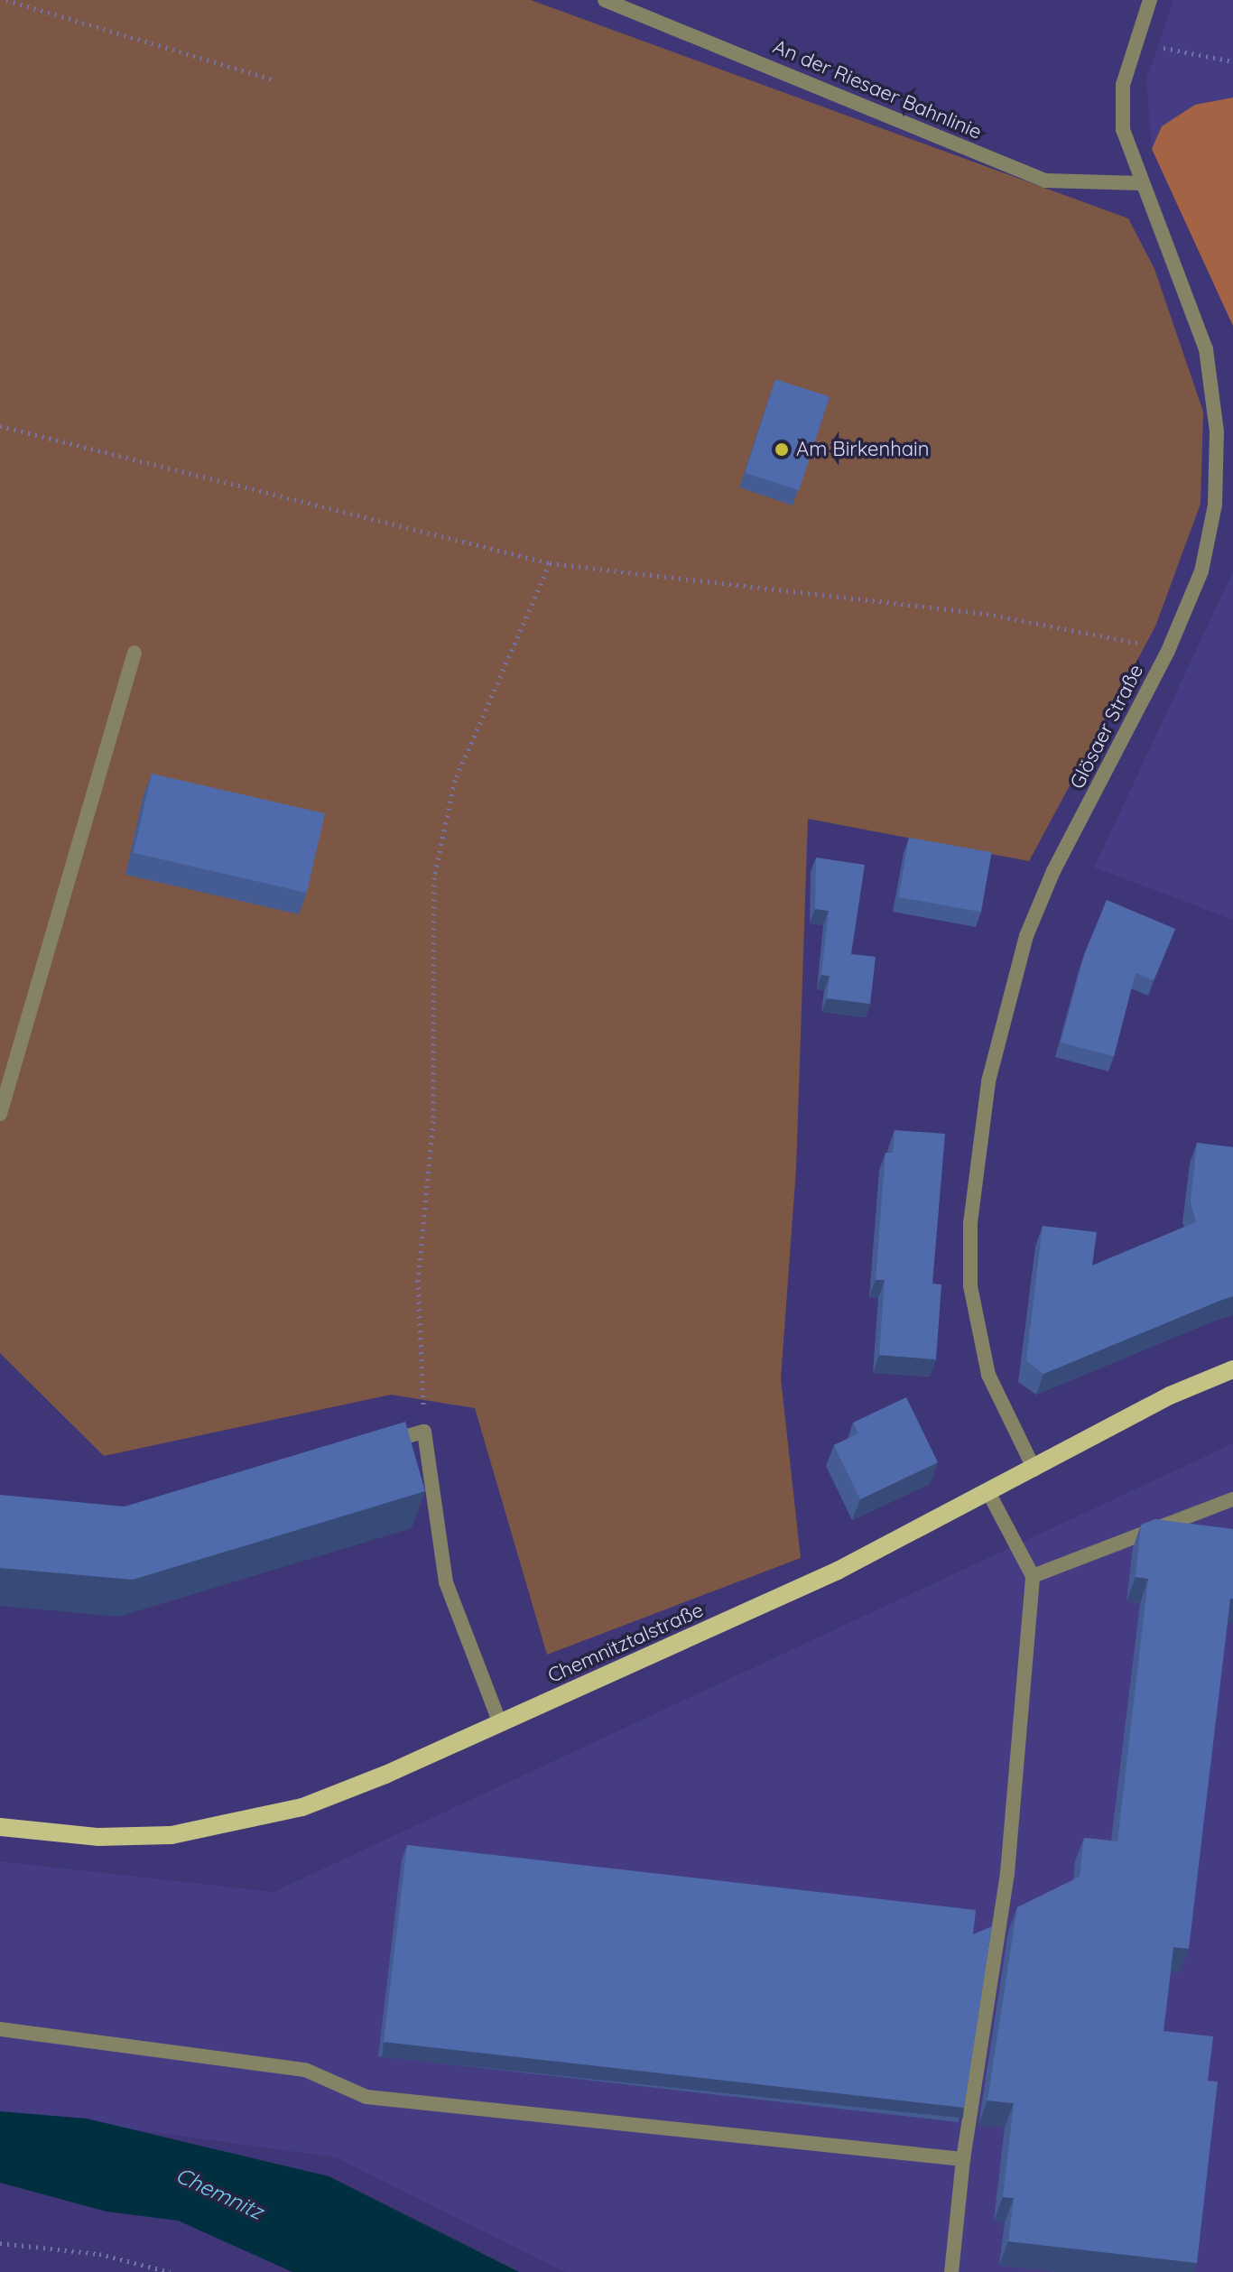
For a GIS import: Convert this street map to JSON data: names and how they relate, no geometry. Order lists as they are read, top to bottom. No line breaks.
{"streets":{"main road":["Chemnitztalstraße"],"street":["An der Riesaer Bahnlinie","Glösaer Straße"]},"crossings":[["An der Riesaer Bahnlinie","Glösaer Straße"],["Glösaer Straße","Chemnitztalstraße"]],"water":["Chemnitz"],"places":["Am Birkenhain"]}
